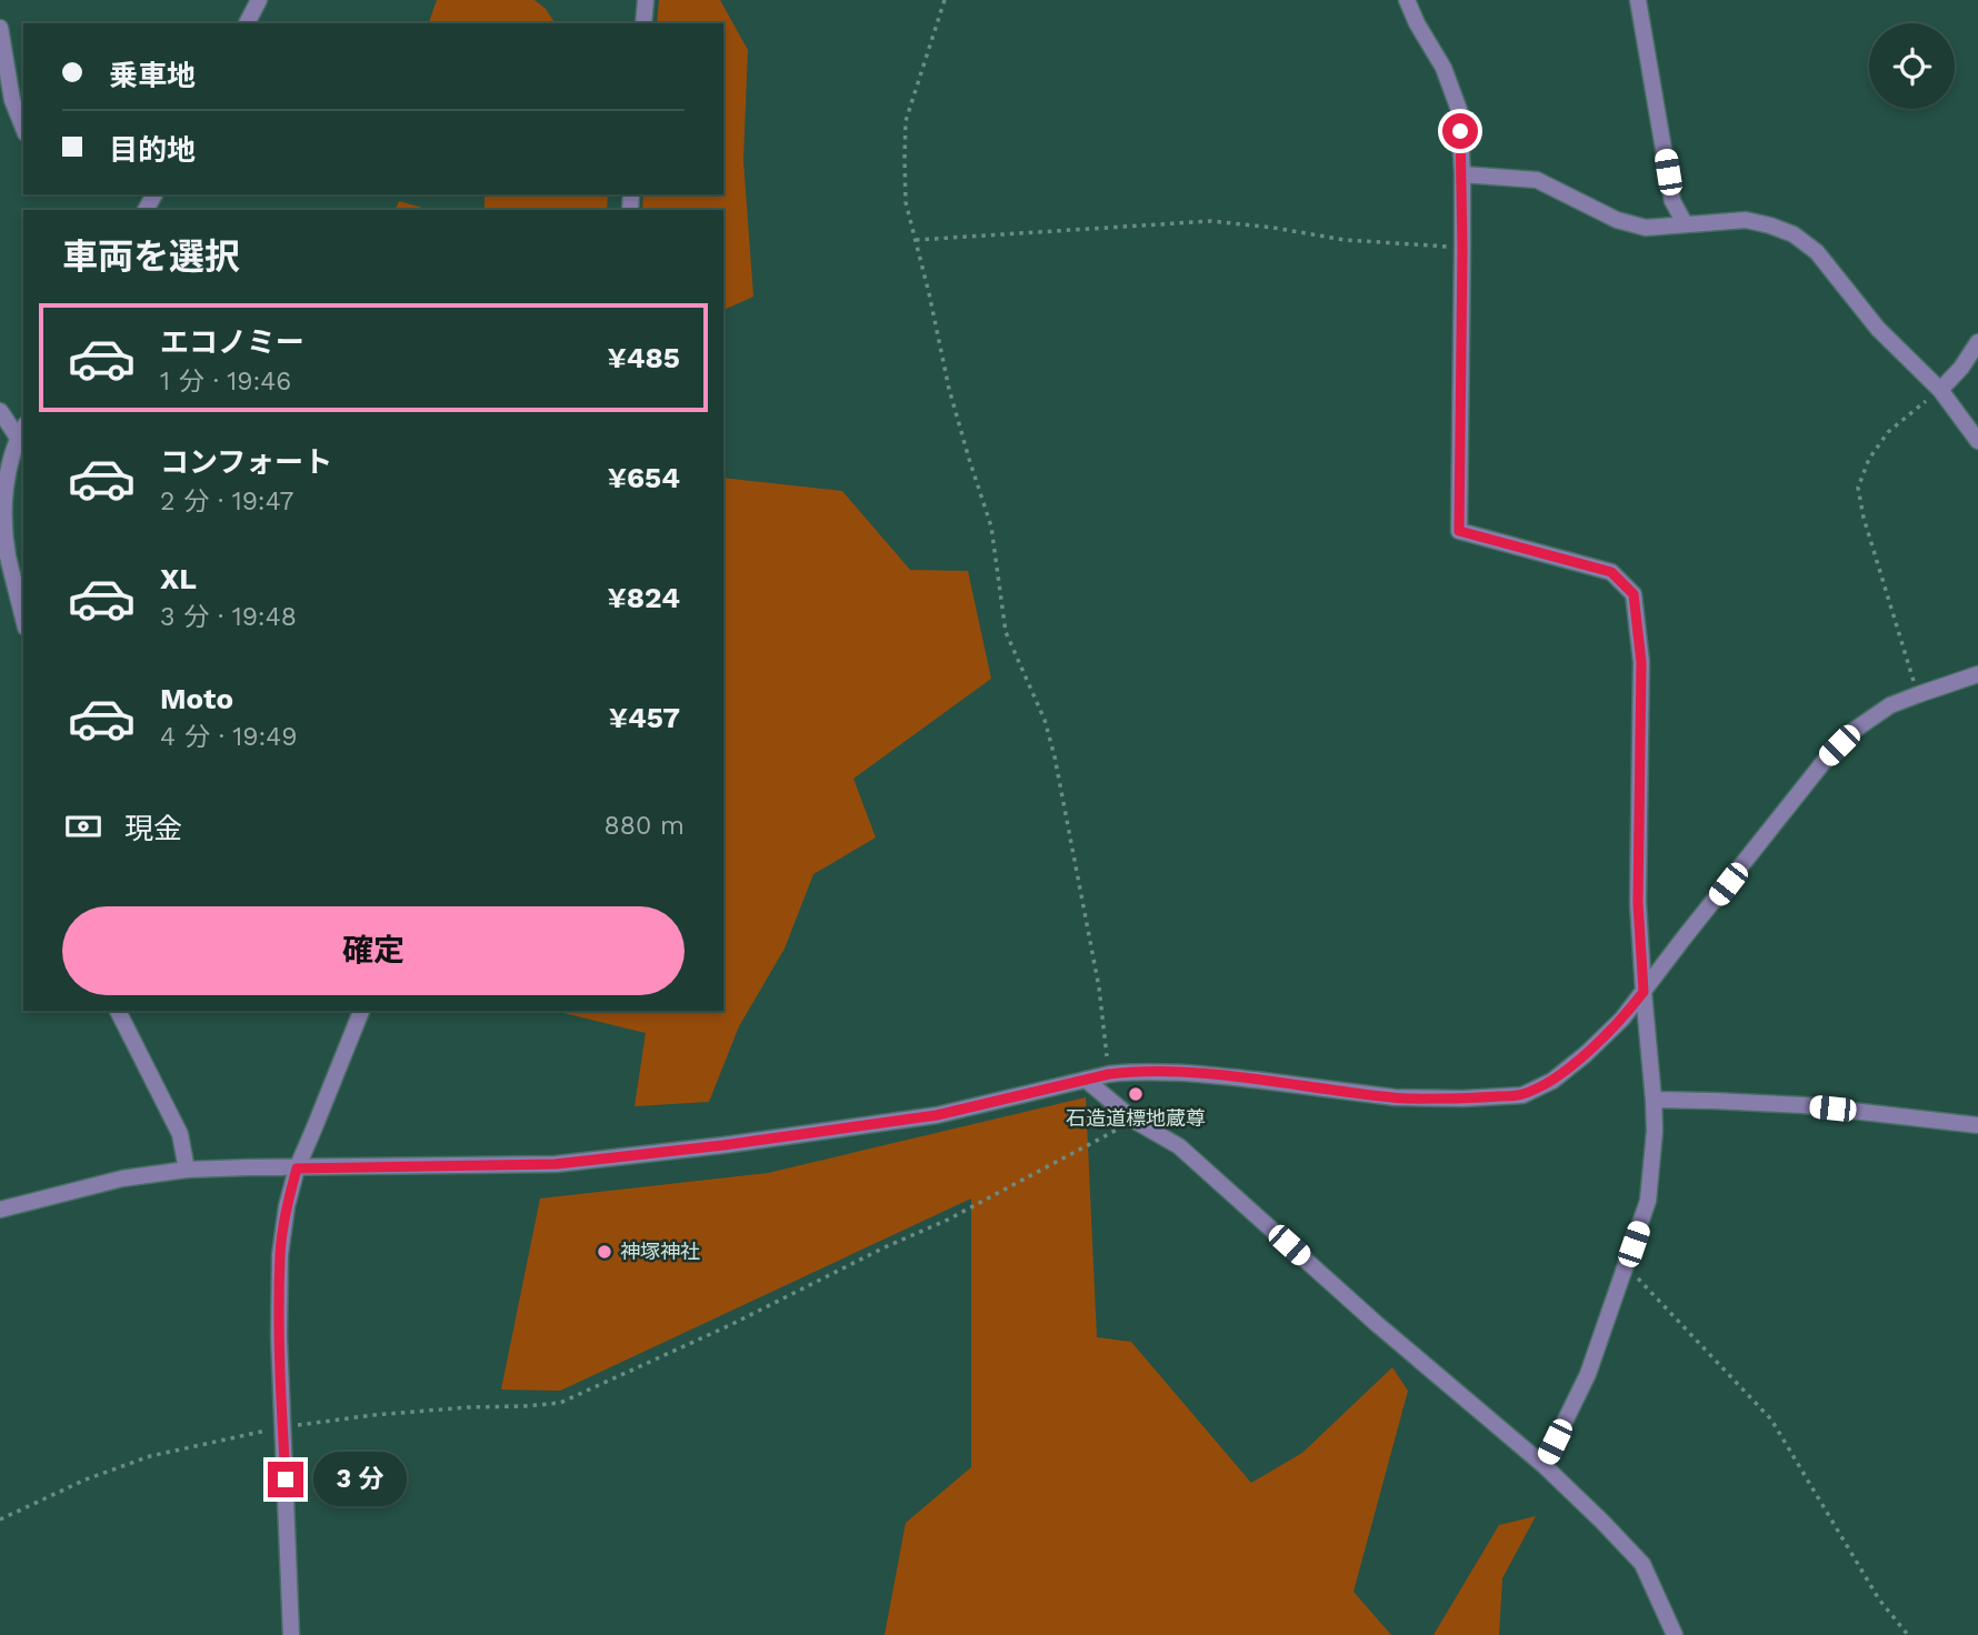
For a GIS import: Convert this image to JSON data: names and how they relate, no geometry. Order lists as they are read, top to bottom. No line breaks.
{"places":["石造道標地蔵尊","神塚神社"],"page":{"banner":["乗車地","目的地"],"heading":"車両を選択","list":[{"name":"エコノミー","note":"1 分 · 19:46","value":"¥485"},{"name":"コンフォート","note":"2 分 · 19:47","value":"¥654"},{"name":"XL","note":"3 分 · 19:48","value":"¥824"},{"name":"Moto","note":"4 分 · 19:49","value":"¥457"}],"pay":["現金","880 m"],"buttons":"確定","bubble":"3 分"}}
